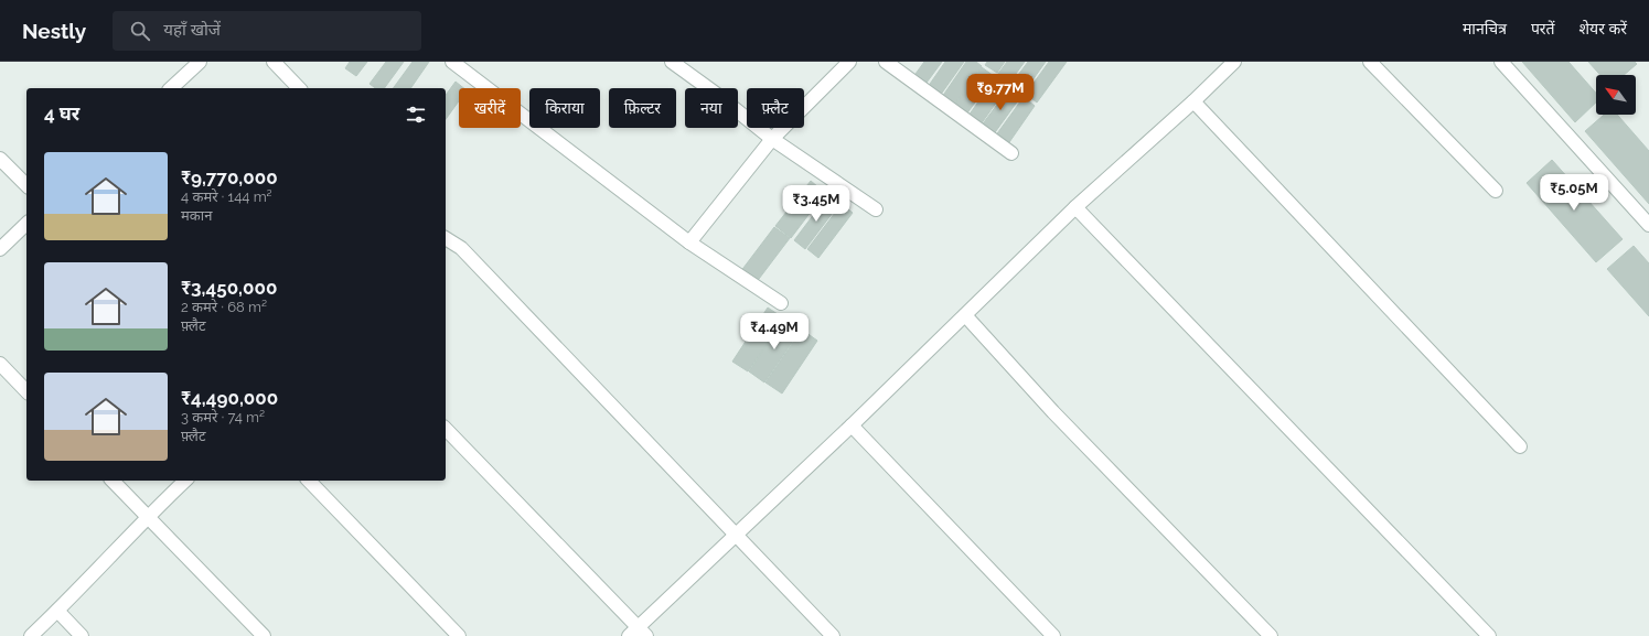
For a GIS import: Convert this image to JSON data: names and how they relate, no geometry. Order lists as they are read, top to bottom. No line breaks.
{"north":"top left","page":{"header":"Nestly","search":"यहाँ खोजें","nav":["मानचित्र","परतें","शेयर करें"],"price":["₹9.77M","₹5.05M","₹3.45M","₹4.49M"],"chip":["खरीदें","किराया","फ़िल्टर","नया","फ़्लैट"],"heading":"4 घर","list":[{"name":"₹9,770,000","note":"4 कमरे · 144 m² · मकान"},{"name":"₹3,450,000","note":"2 कमरे · 68 m² · फ़्लैट"},{"name":"₹4,490,000","note":"3 कमरे · 74 m² · फ़्लैट"}]}}
